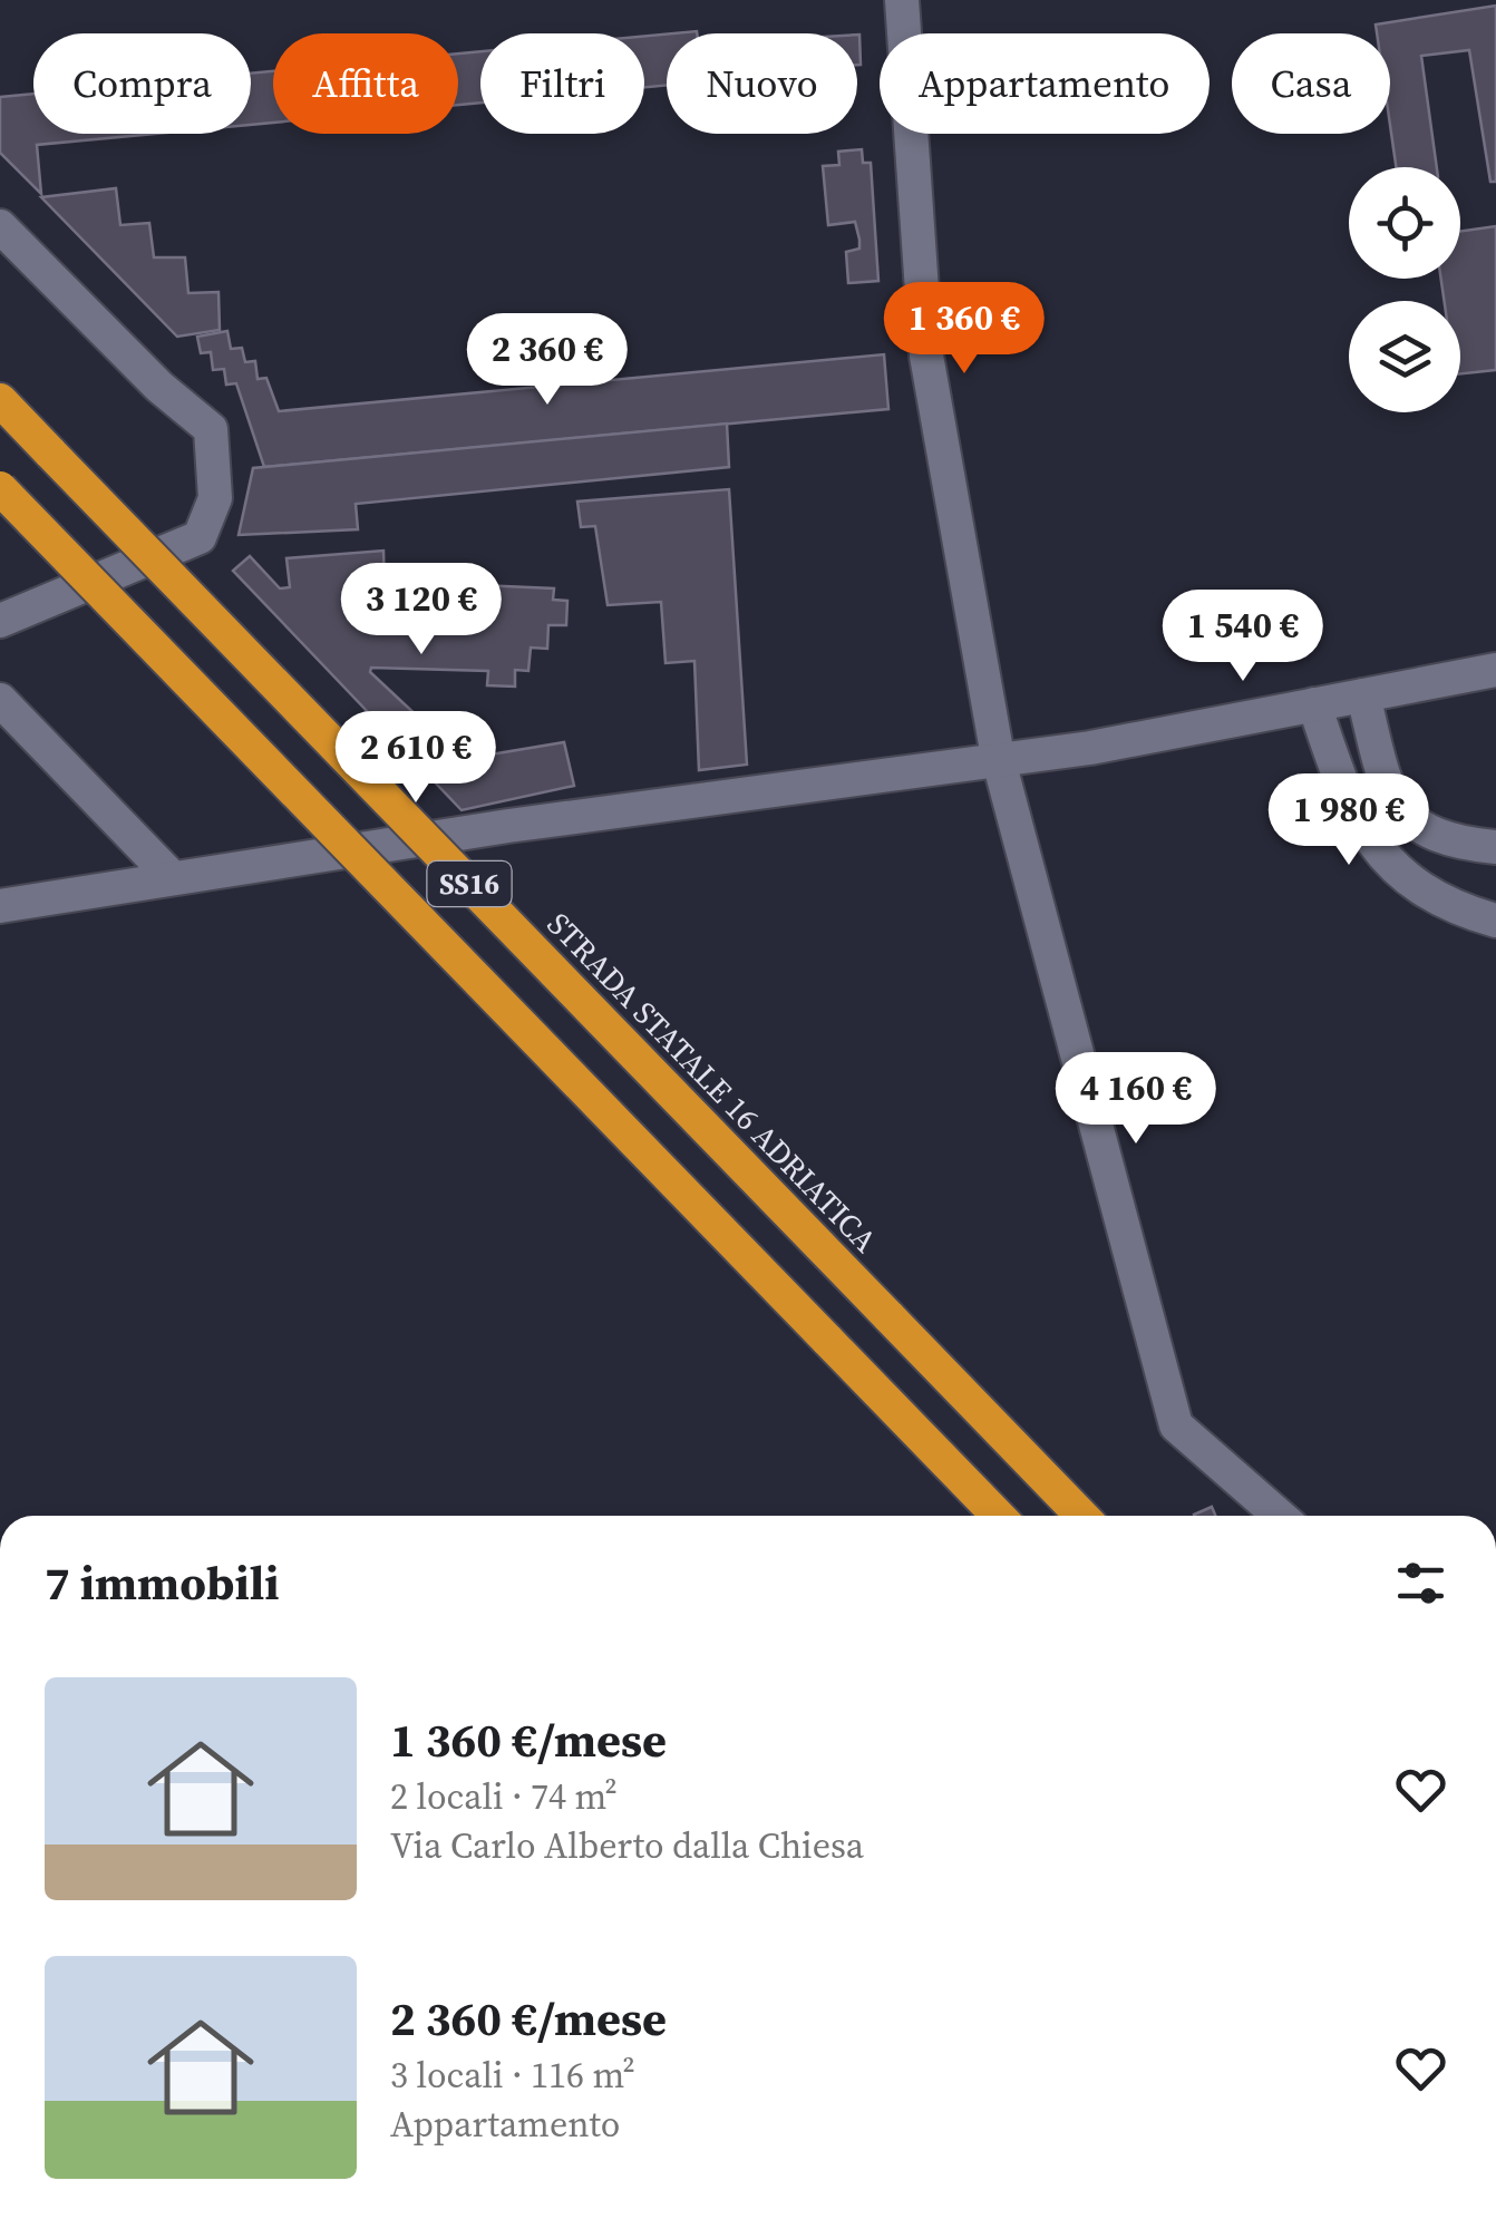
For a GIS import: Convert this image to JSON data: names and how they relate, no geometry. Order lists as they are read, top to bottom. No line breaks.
{"streets":{"highway":["SS16","STRADA STATALE 16 ADRIATICA"]},"page":{"chip":["Compra","Affitta","Filtri","Nuovo","Appartamento","Casa"],"price":["1 360 €","2 360 €","3 120 €","1 540 €","2 610 €","1 980 €","4 160 €"],"heading":"7 immobili","list":[{"name":"1 360 €/mese","note":"2 locali · 74 m² · Via Carlo Alberto dalla Chiesa"},{"name":"2 360 €/mese","note":"3 locali · 116 m² · Appartamento"}]}}
